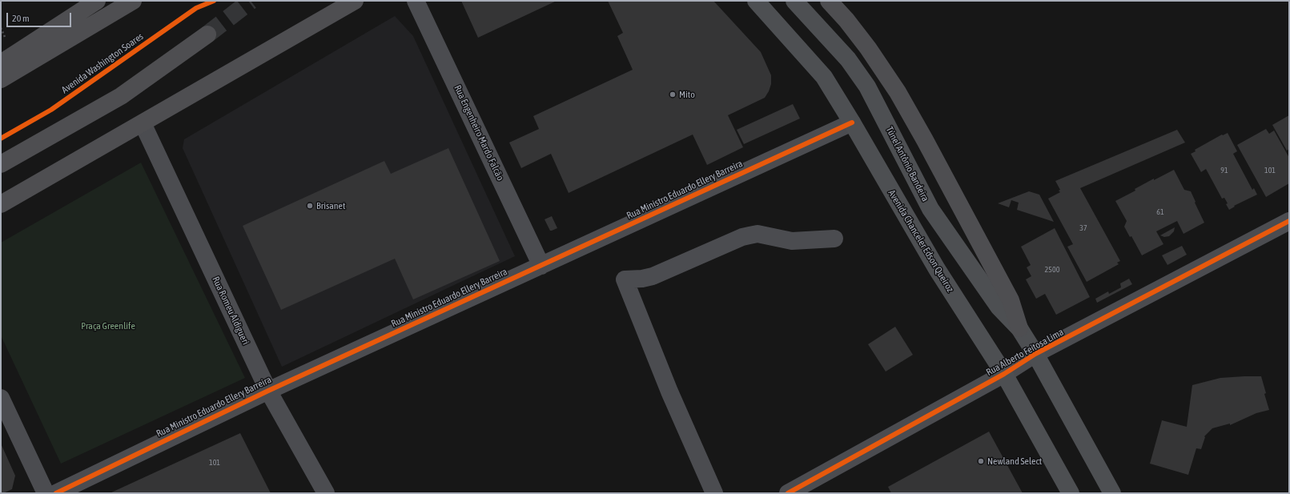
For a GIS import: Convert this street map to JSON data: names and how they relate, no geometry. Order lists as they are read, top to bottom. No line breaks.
{"streets":{"main road":["Túnel Antônio Bandeira","Avenida Chanceler Edson Queiroz"],"street":["Rua Engenheiro Mardo Falcão","Rua Ministro Eduardo Ellery Barreira","Rua Romeu Aldigueri","Rua Alberto Feitosa Lima"],"cycle path":["Avenida Washington Soares"]},"crossings":[["Rua Engenheiro Mardo Falcão","Rua Ministro Eduardo Ellery Barreira"],["Rua Ministro Eduardo Ellery Barreira","Avenida Chanceler Edson Queiroz"],["Rua Ministro Eduardo Ellery Barreira","Rua Romeu Aldigueri"],["Avenida Chanceler Edson Queiroz","Rua Alberto Feitosa Lima"]],"parks":["Praça Greenlife"],"places":["Mito","Brisanet","Newland Select"],"house_numbers":["91","101","61","37","2500","101"],"scale_bar":"20 m"}
